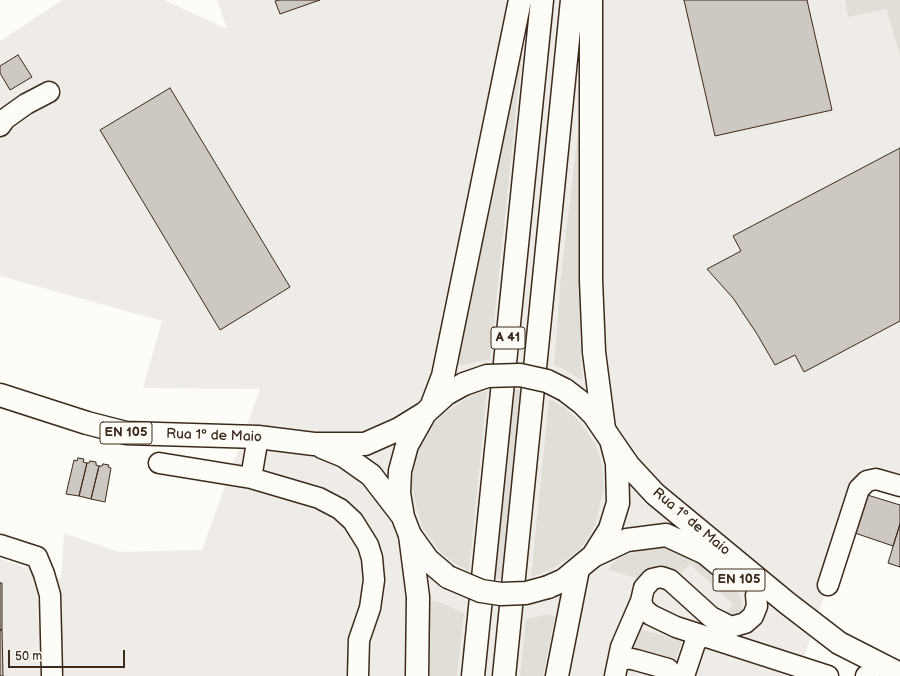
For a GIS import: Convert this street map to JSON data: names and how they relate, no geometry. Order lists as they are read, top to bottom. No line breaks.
{"streets":{"main road":["A 41","EN 105","Rua 1º de Maio"]},"crossings":[["EN 105","Rua 1º de Maio"]],"scale_bar":"50 m"}
